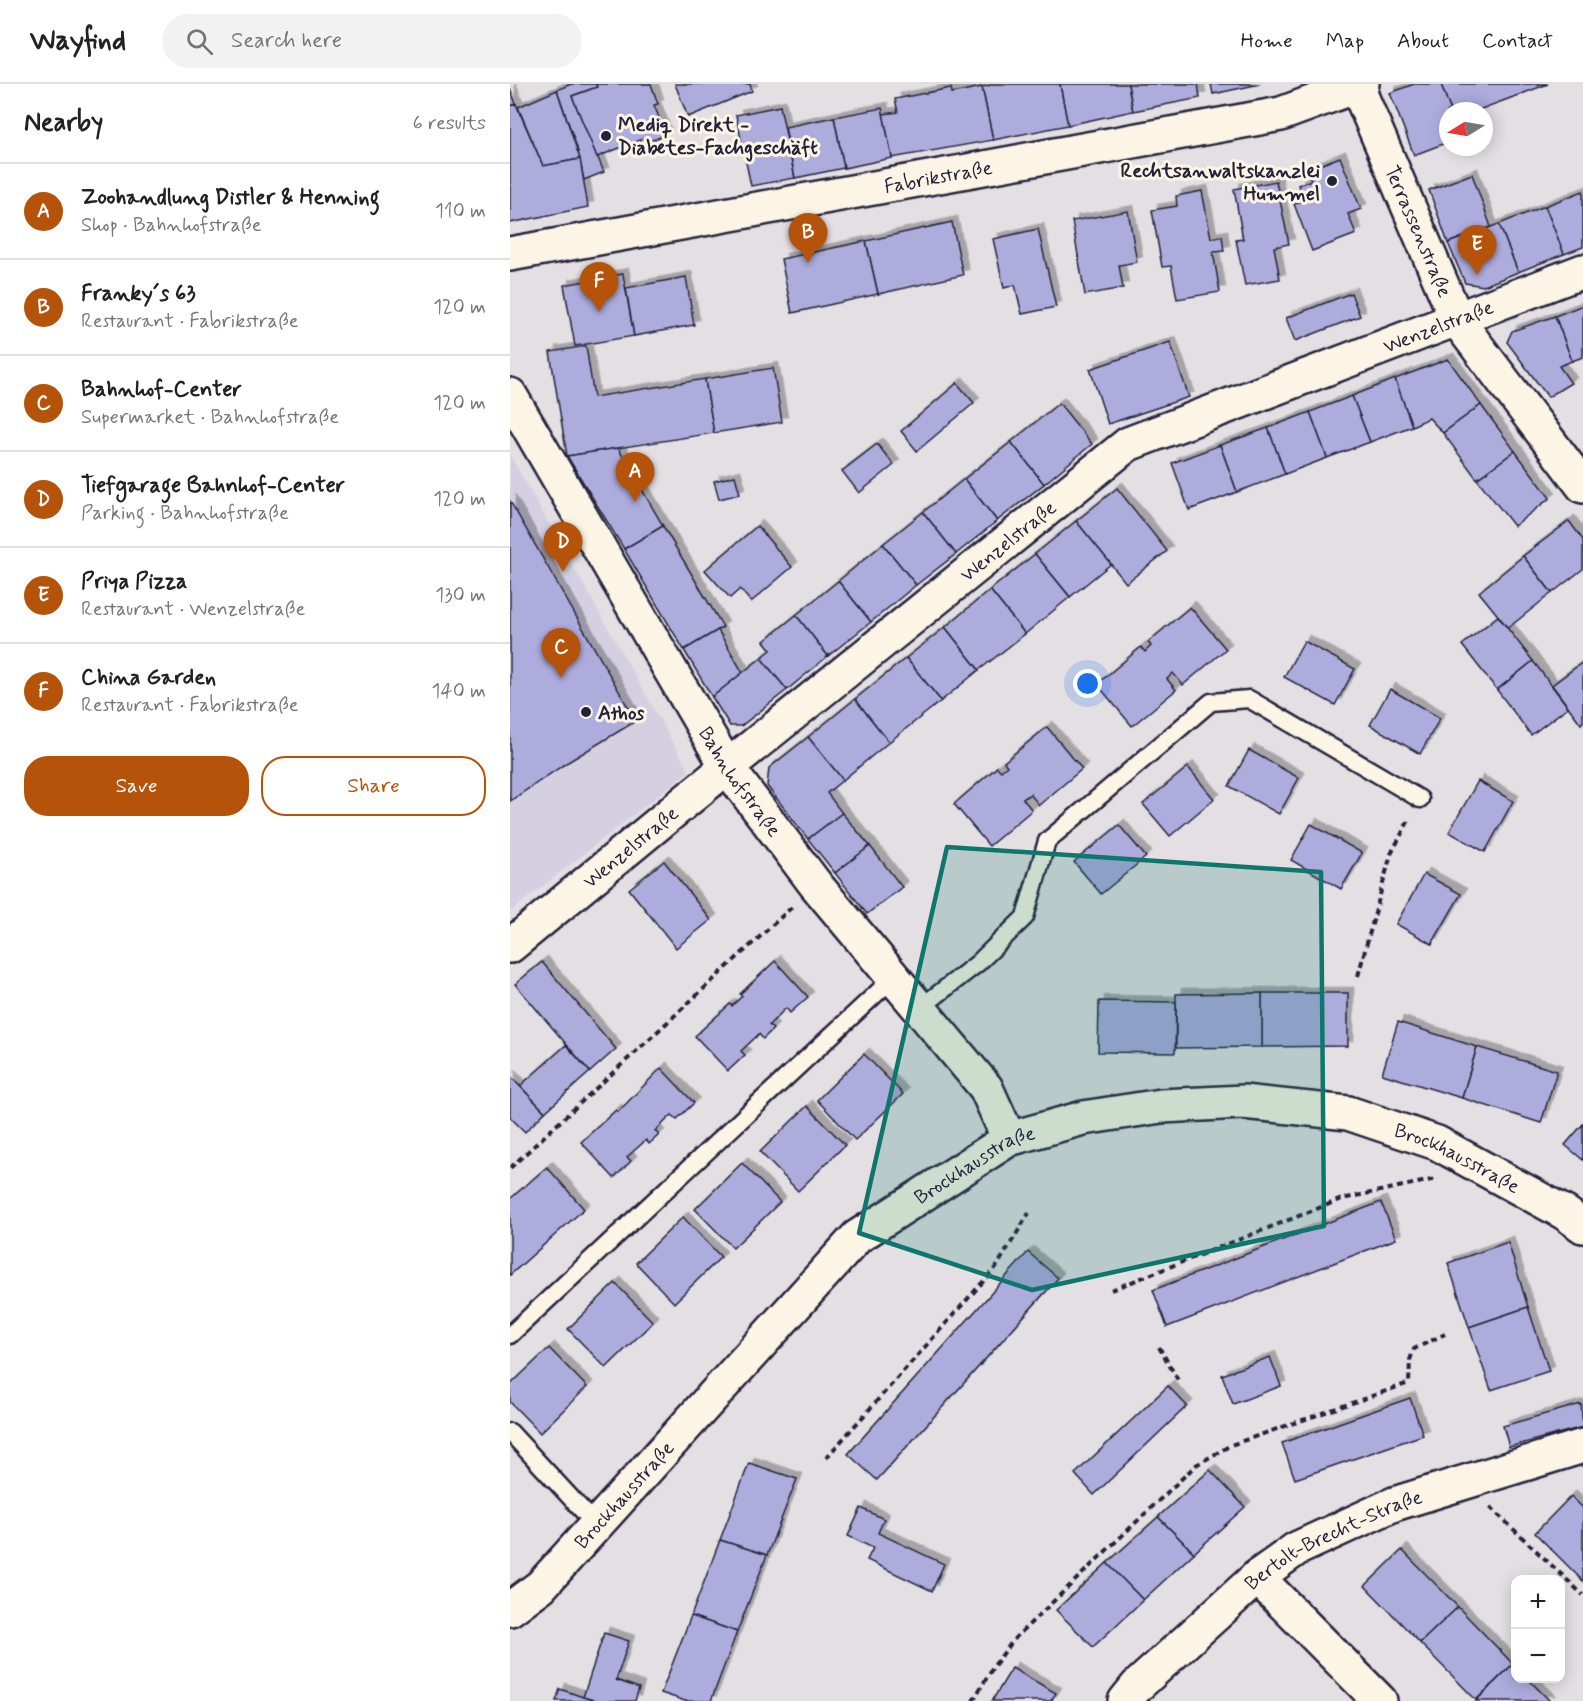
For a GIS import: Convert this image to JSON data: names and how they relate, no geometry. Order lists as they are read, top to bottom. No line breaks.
{"streets":{"street":["Fabrikstraße","Terrassenstraße","Wenzelstraße","Bahnhofstraße","Brockhausstraße","Bertolt-Brecht-Straße"]},"crossings":[["Fabrikstraße","Terrassenstraße"],["Terrassenstraße","Wenzelstraße"],["Wenzelstraße","Bahnhofstraße"],["Bahnhofstraße","Brockhausstraße"]],"places":["Mediq Direkt - Diabetes-Fachgeschäft","Rechtsanwaltskanzlei Hummel","Athos"],"north":"left","page":{"header":"Wayfind","search":"Search here","nav":["Home","Map","About","Contact"],"heading":["Nearby","6 results"],"list":[{"mark":"A","name":"Zoohandlung Distler & Henning","note":"Shop · Bahnhofstraße","value":"110 m"},{"mark":"B","name":"Franky´s 63","note":"Restaurant · Fabrikstraße","value":"120 m"},{"mark":"C","name":"Bahnhof-Center","note":"Supermarket · Bahnhofstraße","value":"120 m"},{"mark":"D","name":"Tiefgarage Bahnhof-Center","note":"Parking · Bahnhofstraße","value":"120 m"},{"mark":"E","name":"Priya Pizza","note":"Restaurant · Wenzelstraße","value":"130 m"},{"mark":"F","name":"China Garden","note":"Restaurant · Fabrikstraße","value":"140 m"}],"pins":["B","E","F","A","D","C"],"buttons":["Save","Share"],"map_buttons":["+","−"]}}
